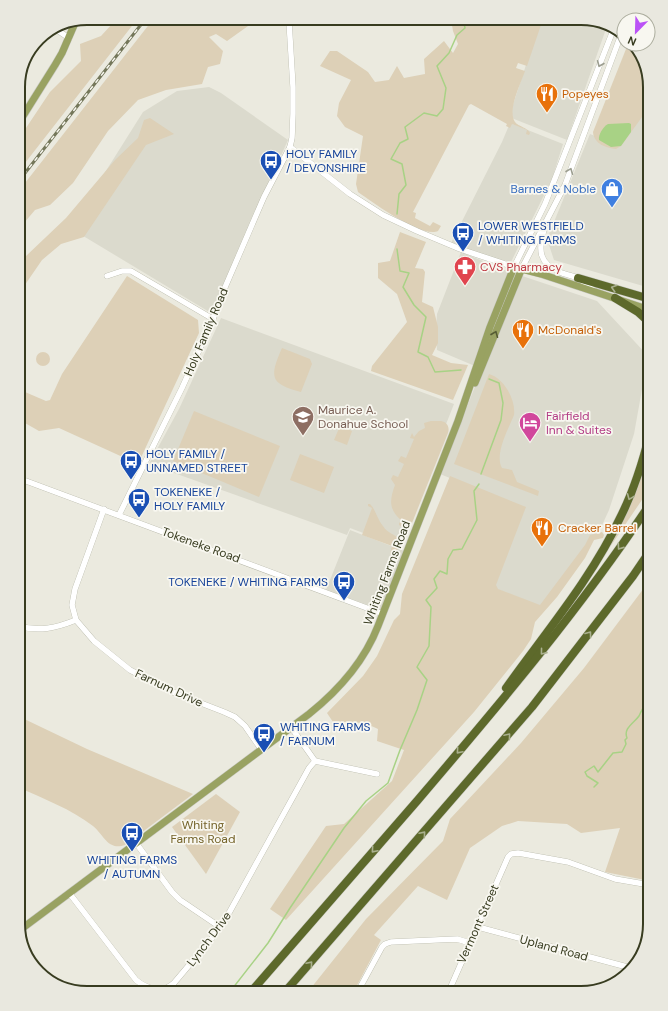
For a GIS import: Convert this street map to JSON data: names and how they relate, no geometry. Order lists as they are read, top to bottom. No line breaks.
{"streets":{"main road":["Whiting Farms Road"],"street":["Holy Family Road","Tokeneke Road","Farnum Drive","Vermont Street","Lynch Drive","Upland Road"]},"crossings":[["Holy Family Road","Tokeneke Road"],["Tokeneke Road","Whiting Farms Road"],["Whiting Farms Road","Farnum Drive"],["Whiting Farms Road","Lynch Drive"],["Vermont Street","Upland Road"]],"parks":["Whiting Farms Road"],"places":{"restaurant":["Popeyes","McDonald's","Cracker Barrel"],"bus stop":["HOLY FAMILY / DEVONSHIRE","LOWER WESTFIELD / WHITING FARMS","HOLY FAMILY / UNNAMED STREET","TOKENEKE / HOLY FAMILY","TOKENEKE / WHITING FARMS","WHITING FARMS / FARNUM","WHITING FARMS / AUTUMN"],"shop":["Barnes & Noble"],"pharmacy":["CVS Pharmacy"],"school or university":["Maurice A. Donahue School"],"hotel":["Fairfield Inn & Suites"]},"north":"bottom left"}
